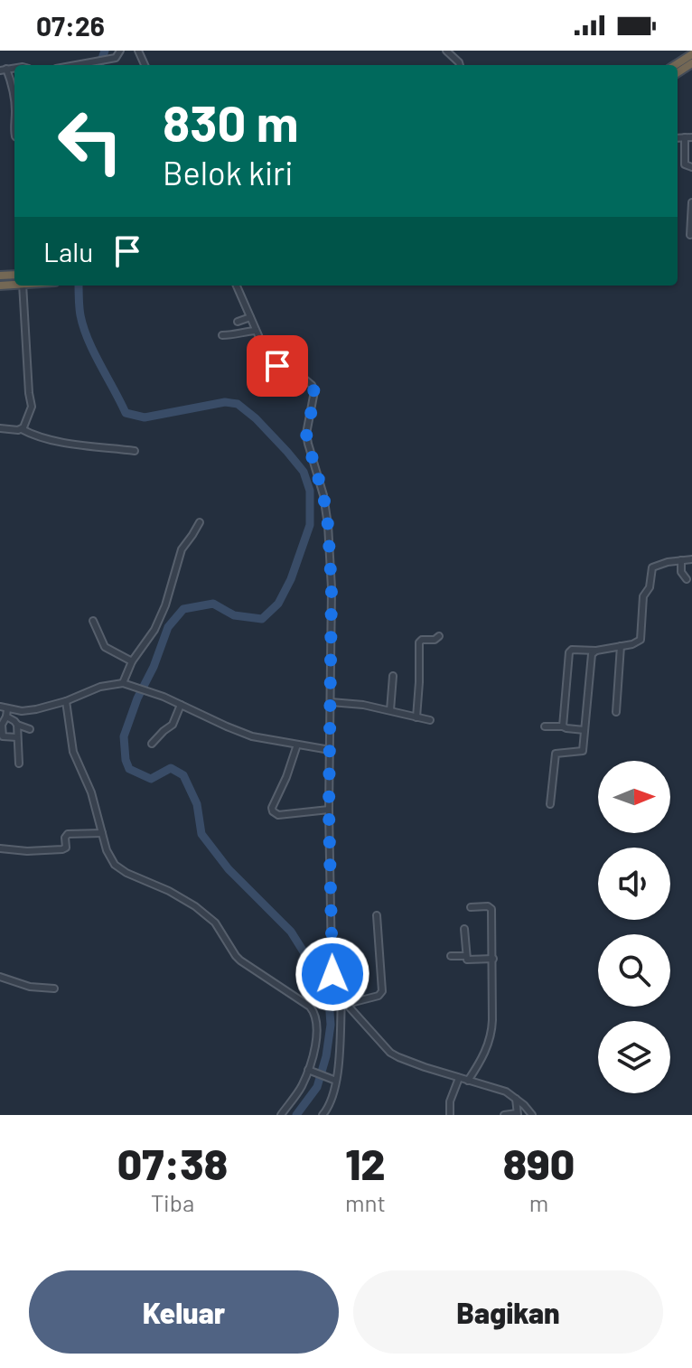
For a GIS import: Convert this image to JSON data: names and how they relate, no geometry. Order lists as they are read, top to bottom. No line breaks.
{"north":"right","page":{"status":"07:26","turn":["830 m","Belok kiri"],"then":"Lalu","eta":["07:38","Tiba","12","mnt","890","m"],"buttons":["Keluar","Bagikan"]}}
